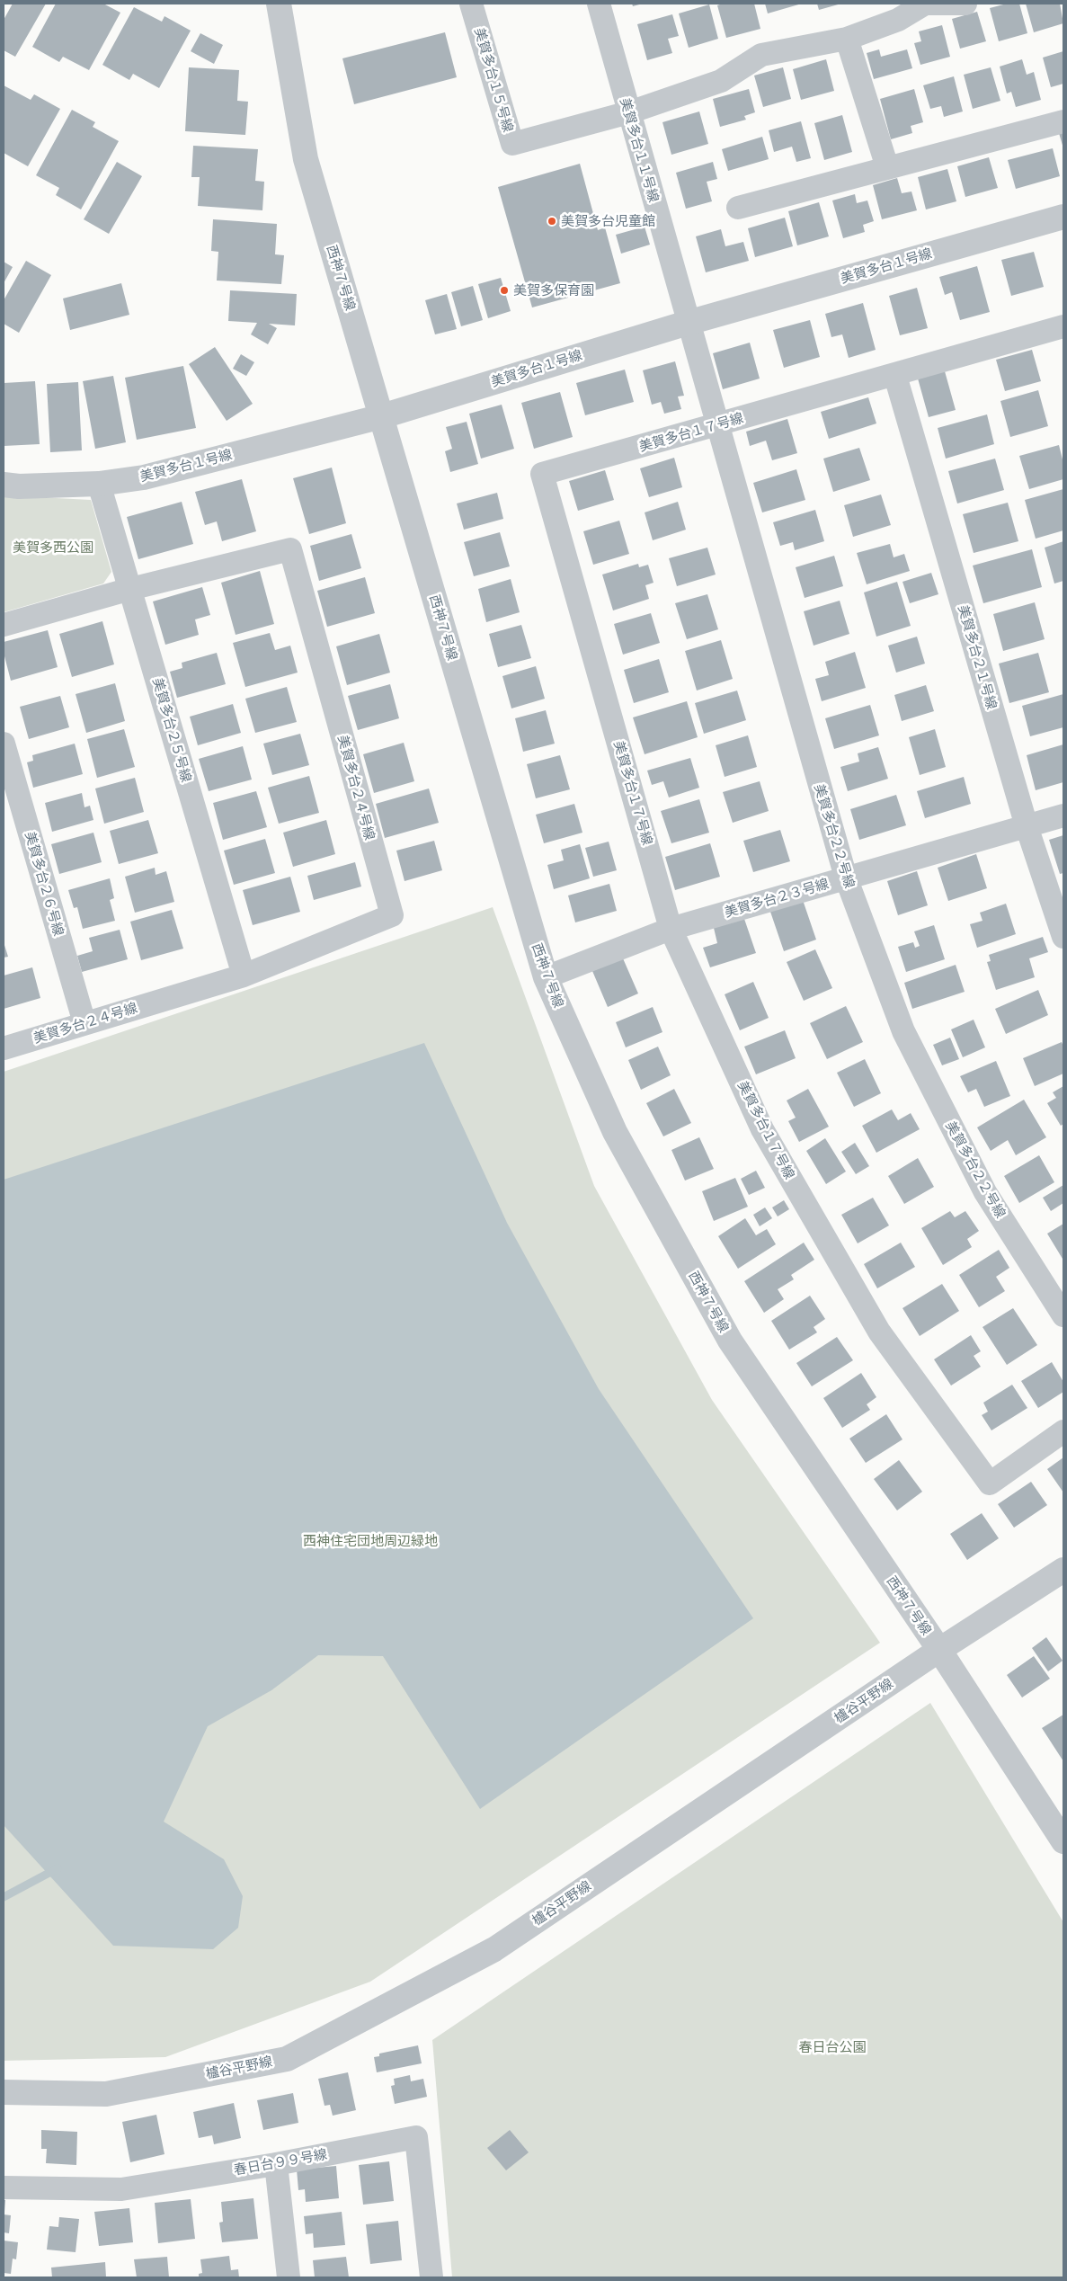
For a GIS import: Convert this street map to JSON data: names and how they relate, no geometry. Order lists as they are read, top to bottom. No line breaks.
{"streets":{"street":["美賀多台１５号線","美賀多台１１号線","美賀多台１号線","西神７号線","美賀多台１７号線","美賀多台２１号線","美賀多台２５号線","美賀多台２４号線","美賀多台２２号線","美賀多台２６号線","美賀多台２３号線","櫨谷平野線","春日台９９号線"]},"crossings":[["美賀多台１５号線","美賀多台１１号線"],["美賀多台１１号線","美賀多台１号線"],["美賀多台１１号線","美賀多台２２号線"],["美賀多台１号線","西神７号線"],["美賀多台１号線","美賀多台２５号線"],["美賀多台１号線","美賀多台２２号線"],["西神７号線","美賀多台２３号線"],["西神７号線","櫨谷平野線"],["美賀多台１７号線","美賀多台２１号線"],["美賀多台１７号線","美賀多台２２号線"],["美賀多台１７号線","美賀多台２３号線"],["美賀多台２１号線","美賀多台２３号線"],["美賀多台２５号線","美賀多台２４号線"],["美賀多台２４号線","美賀多台２６号線"],["美賀多台２２号線","美賀多台２３号線"]],"parks":["美賀多西公園","西神住宅団地周辺緑地","春日台公園"],"places":["美賀多台児童館","美賀多保育園"]}
